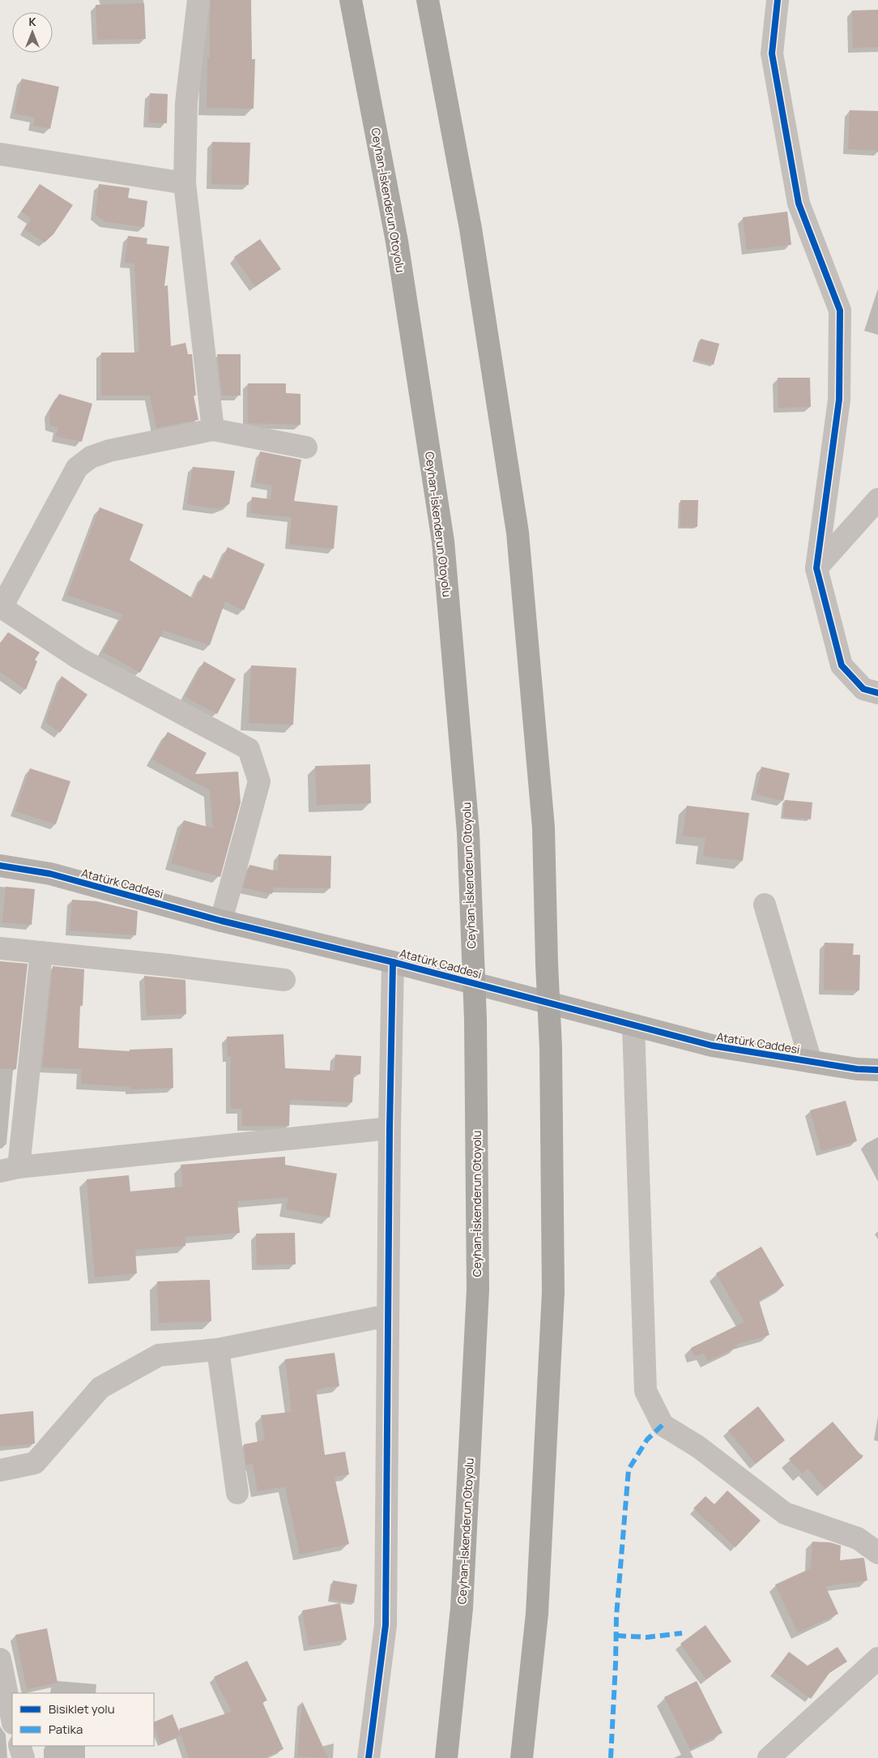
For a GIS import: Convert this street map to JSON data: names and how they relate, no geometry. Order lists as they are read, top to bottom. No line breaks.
{"streets":{"highway":["Ceyhan-İskenderun Otoyolu"],"street":["Atatürk Caddesi"]},"legend":["Bisiklet yolu","Patika"],"north":"top"}
